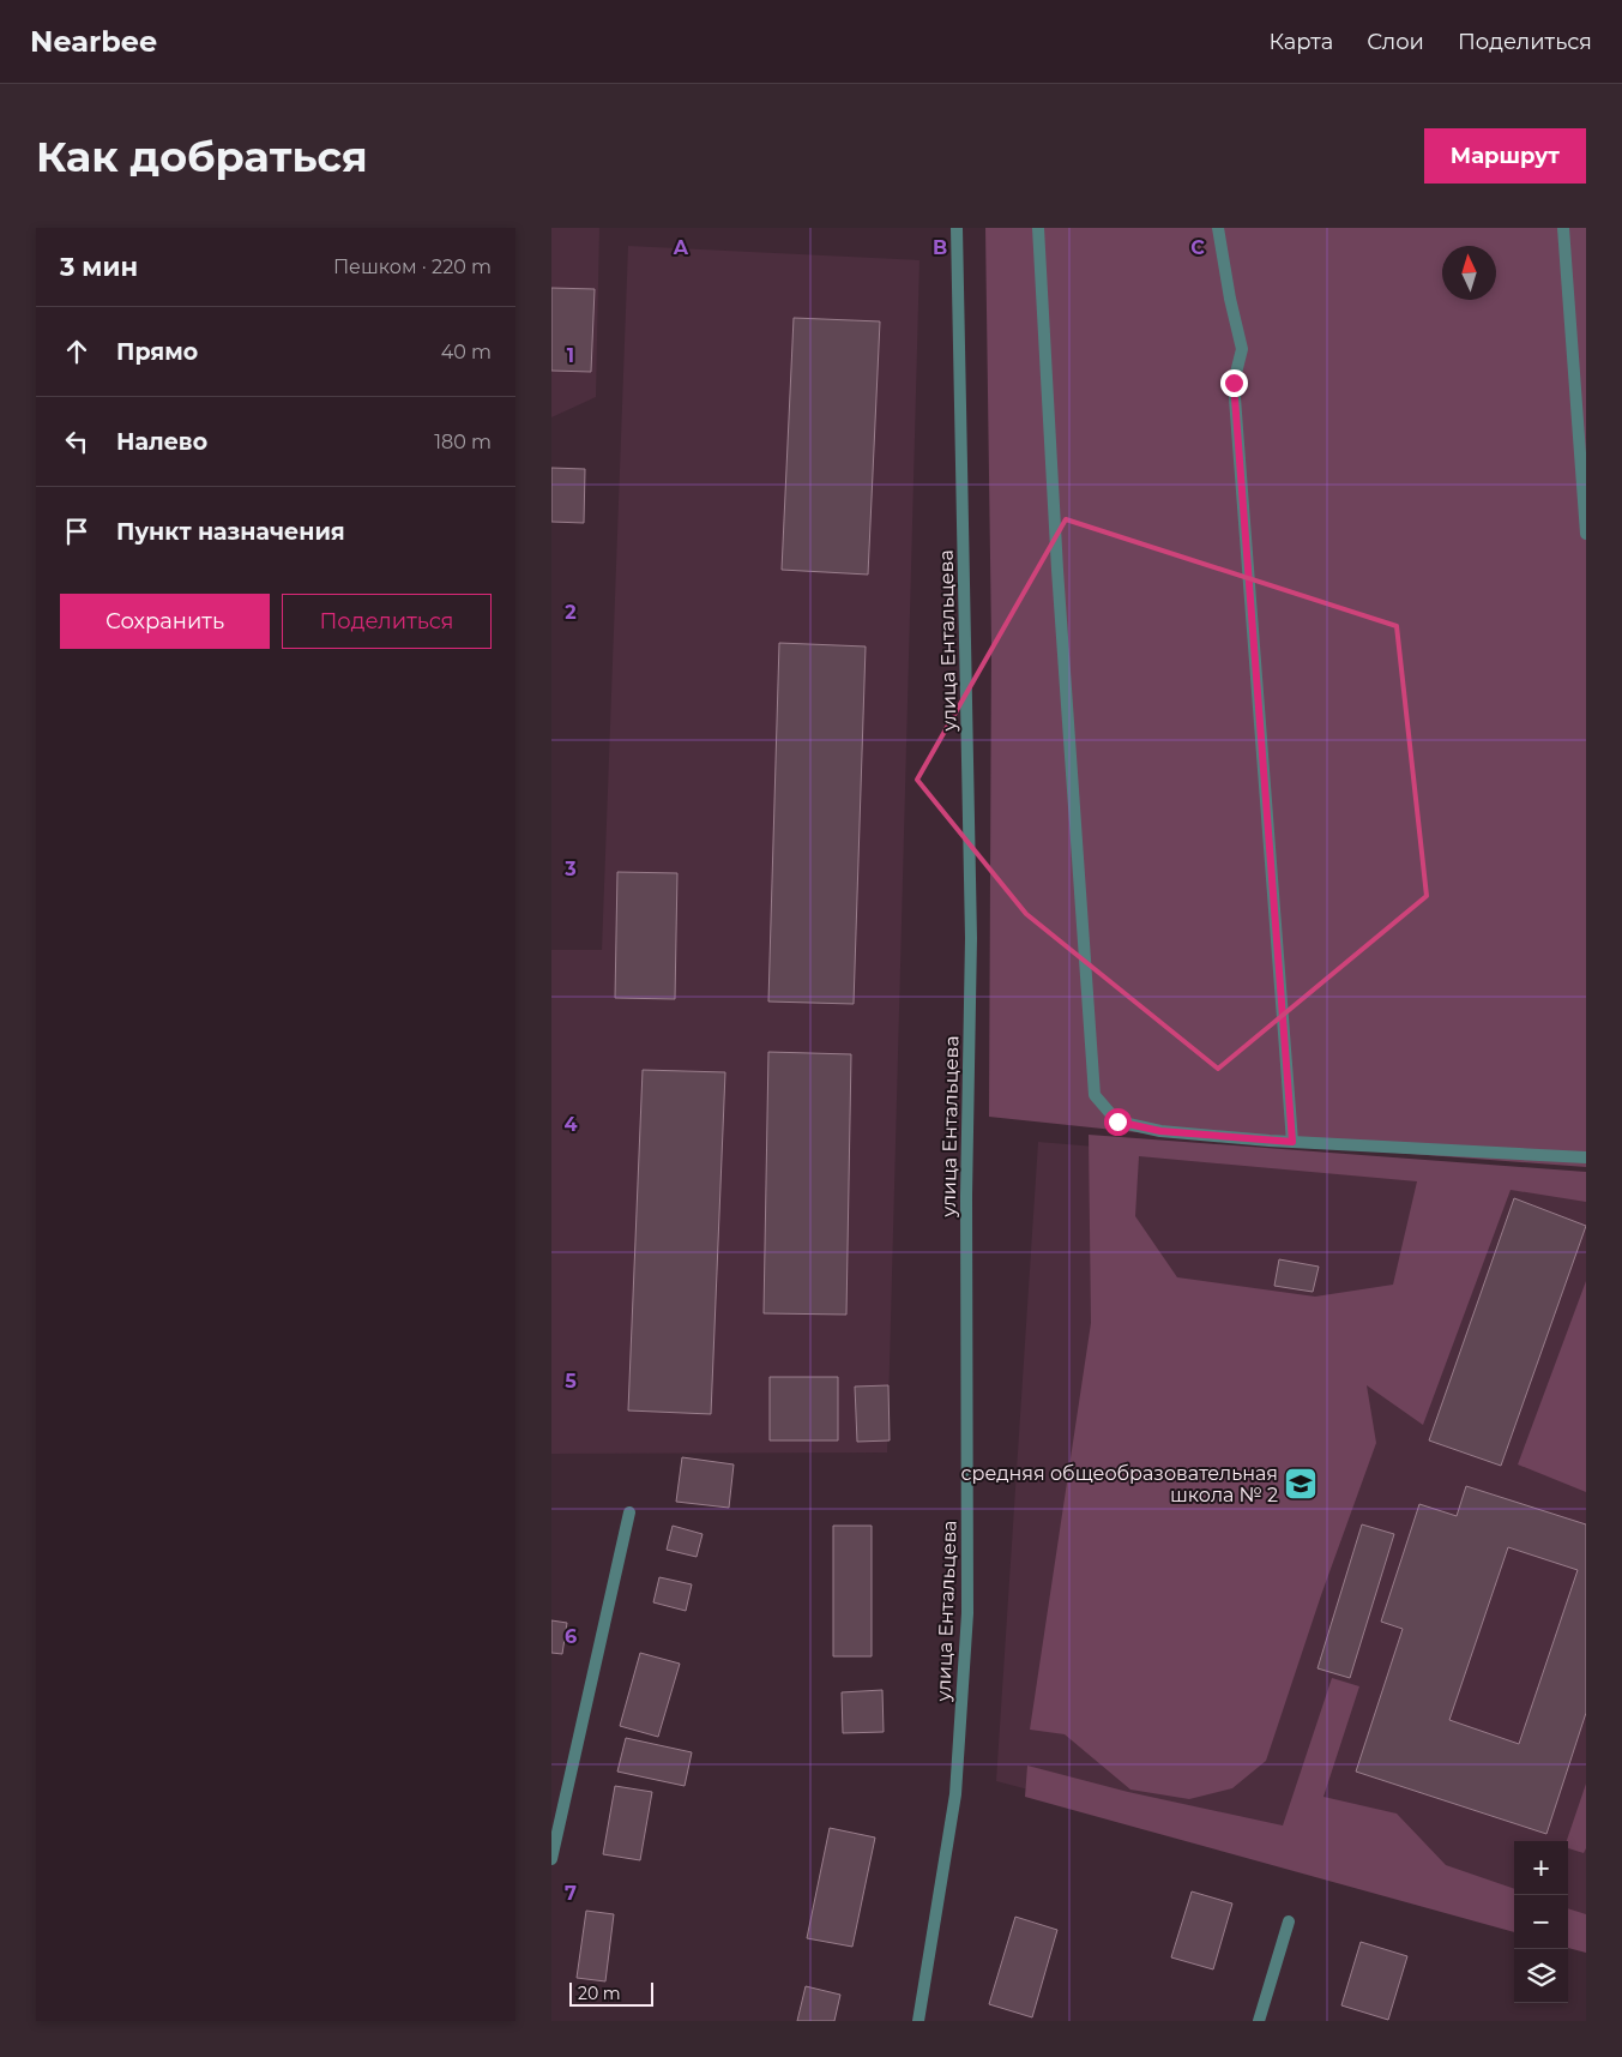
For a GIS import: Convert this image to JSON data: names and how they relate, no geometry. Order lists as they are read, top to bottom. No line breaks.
{"streets":{"street":["улица Ентальцева"]},"places":{"school or university":["средняя общеобразовательная школа № 2"]},"scale_bar":"20 m","north":"top","page":{"header":"Nearbee","nav":["Карта","Слои","Поделиться"],"buttons":["Маршрут",["Сохранить","Поделиться"]],"title":"Как добраться","heading":["3 мин","Пешком · 220 m"],"list":[["Прямо","40 m"],["Налево","180 m"],"Пункт назначения"],"map_buttons":["+","−"],"scale":"20 m"},"grid":{"columns":["A","B","C"],"rows":["1","2","3","4","5","6","7"]}}
